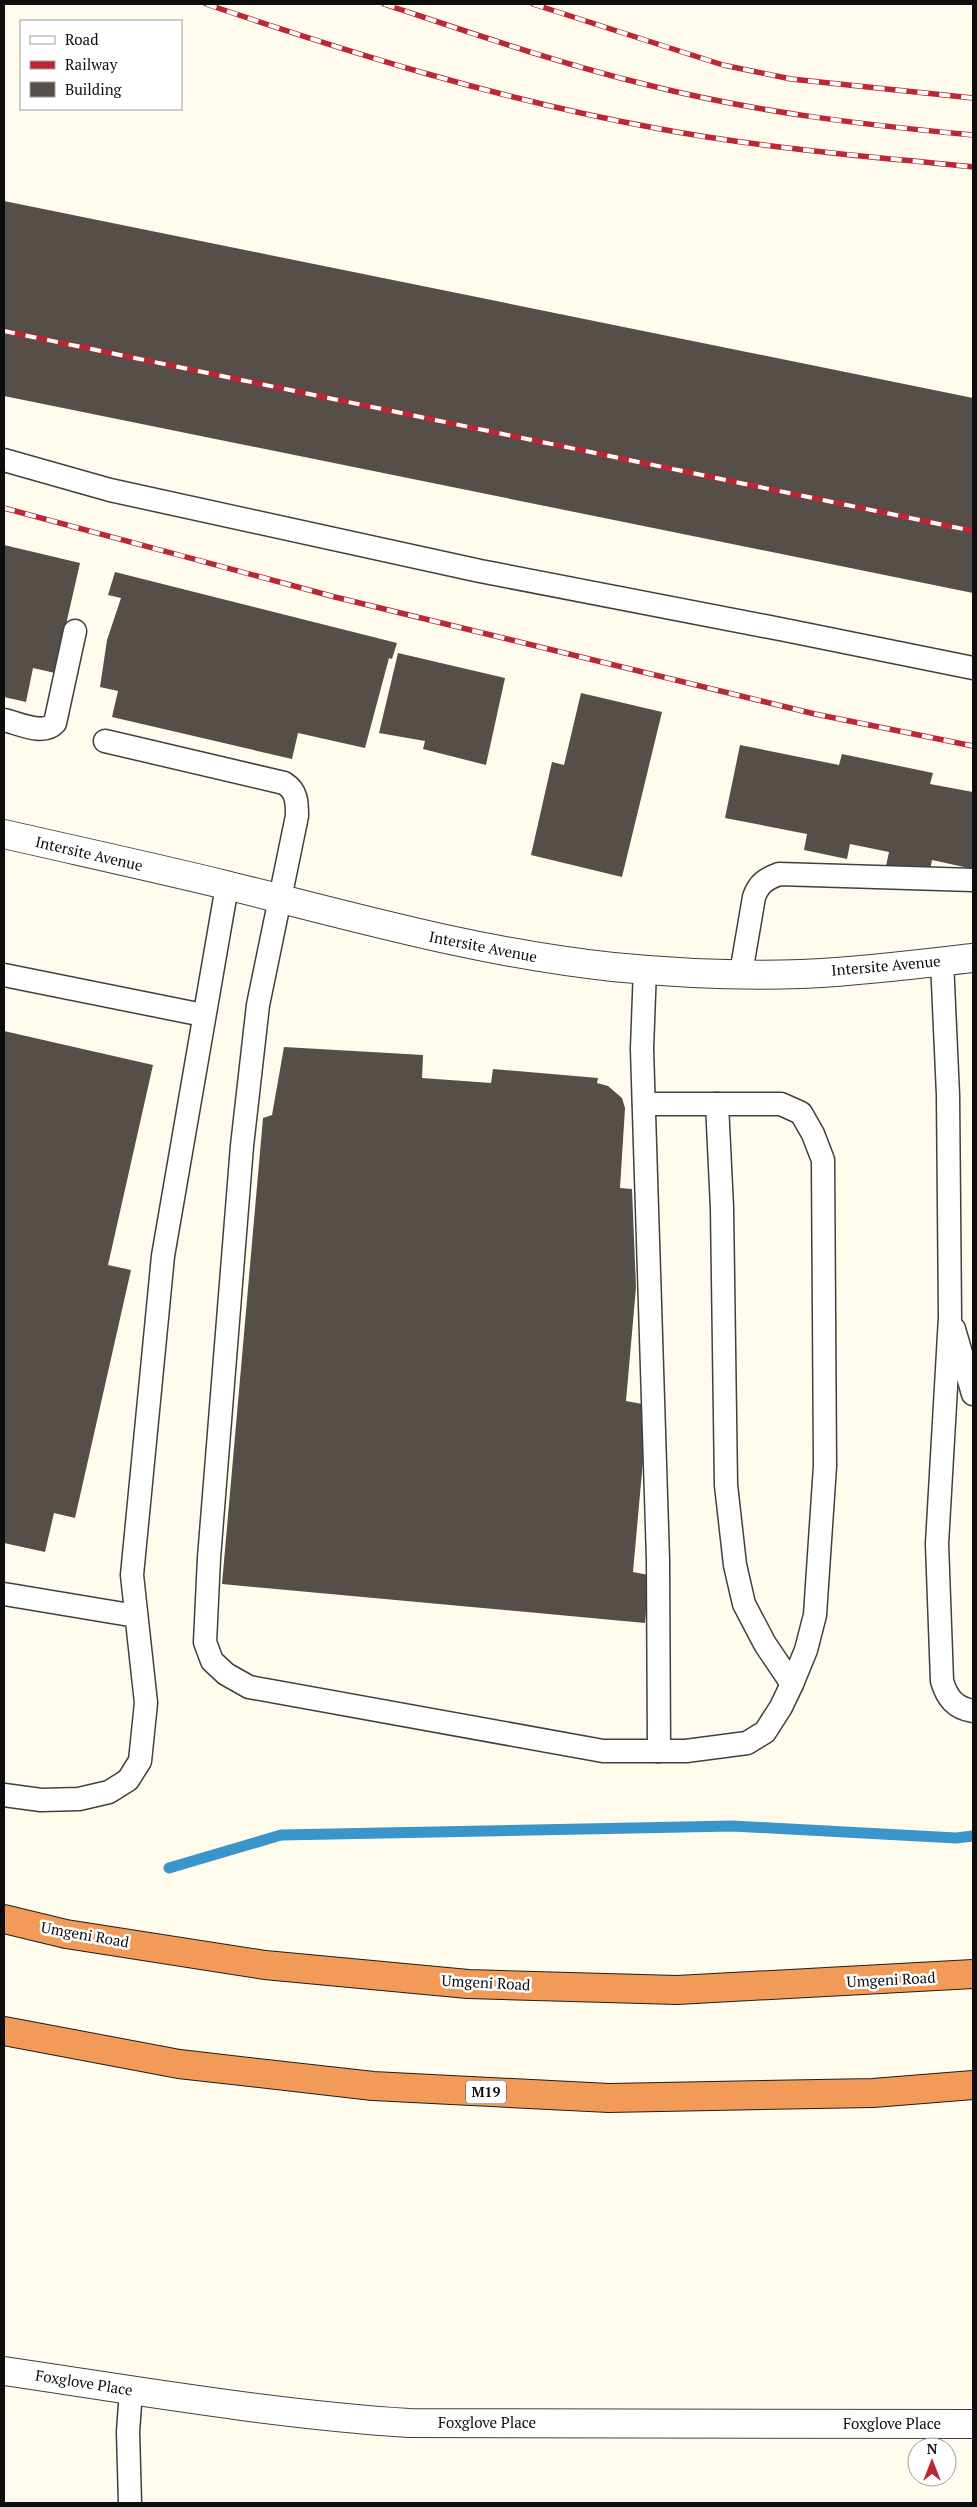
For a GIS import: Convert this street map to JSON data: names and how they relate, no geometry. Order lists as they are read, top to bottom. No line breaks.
{"streets":{"highway":["Umgeni Road","M19"],"street":["Intersite Avenue","Foxglove Place"]},"legend":["Road","Railway","Building"],"north":"top"}
